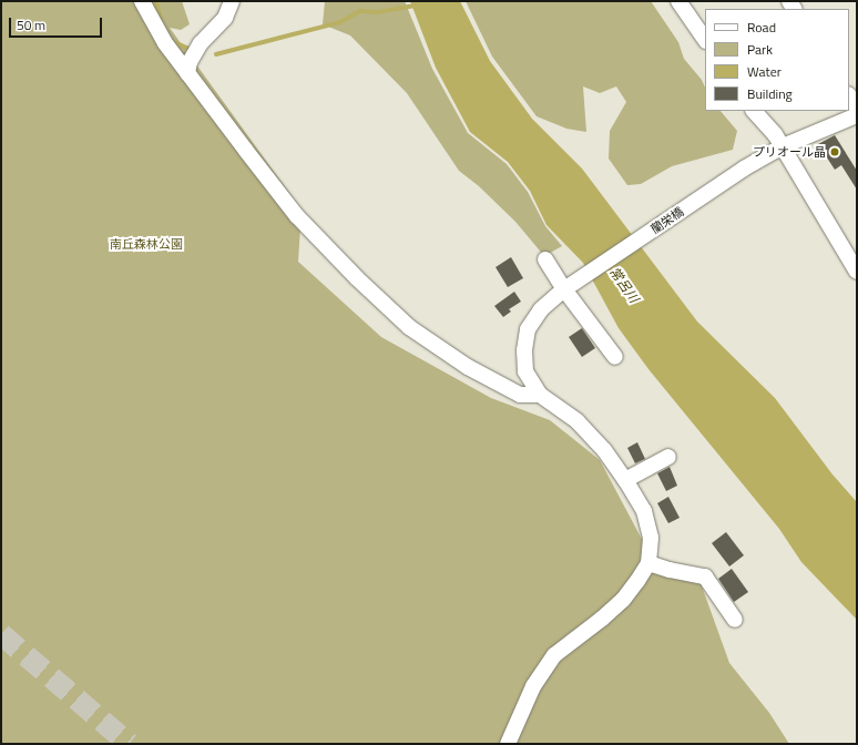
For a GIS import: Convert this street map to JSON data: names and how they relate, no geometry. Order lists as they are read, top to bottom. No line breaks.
{"streets":{"street":["蘭栄橋"]},"water":["常呂川"],"parks":["南丘森林公園"],"places":["プリオール晶"],"legend":["Road","Park","Water","Building"],"scale_bar":"50 m"}
